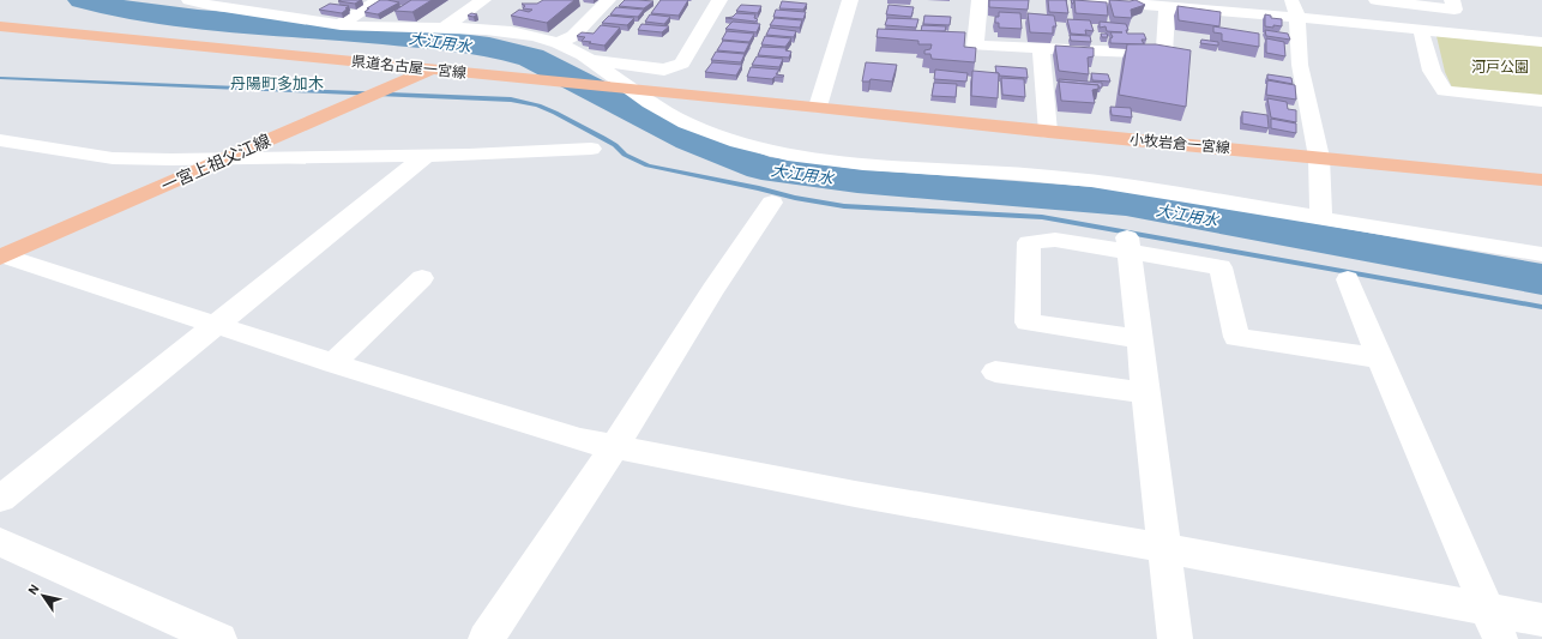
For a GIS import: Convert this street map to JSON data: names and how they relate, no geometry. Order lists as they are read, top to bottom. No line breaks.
{"streets":{"main road":["県道名古屋一宮線","小牧岩倉一宮線","一宮上祖父江線"]},"crossings":[["県道名古屋一宮線","小牧岩倉一宮線"],["県道名古屋一宮線","一宮上祖父江線"]],"districts":["丹陽町多加木"],"water":["大江用水"],"parks":["河戸公園"],"north":"top left"}
